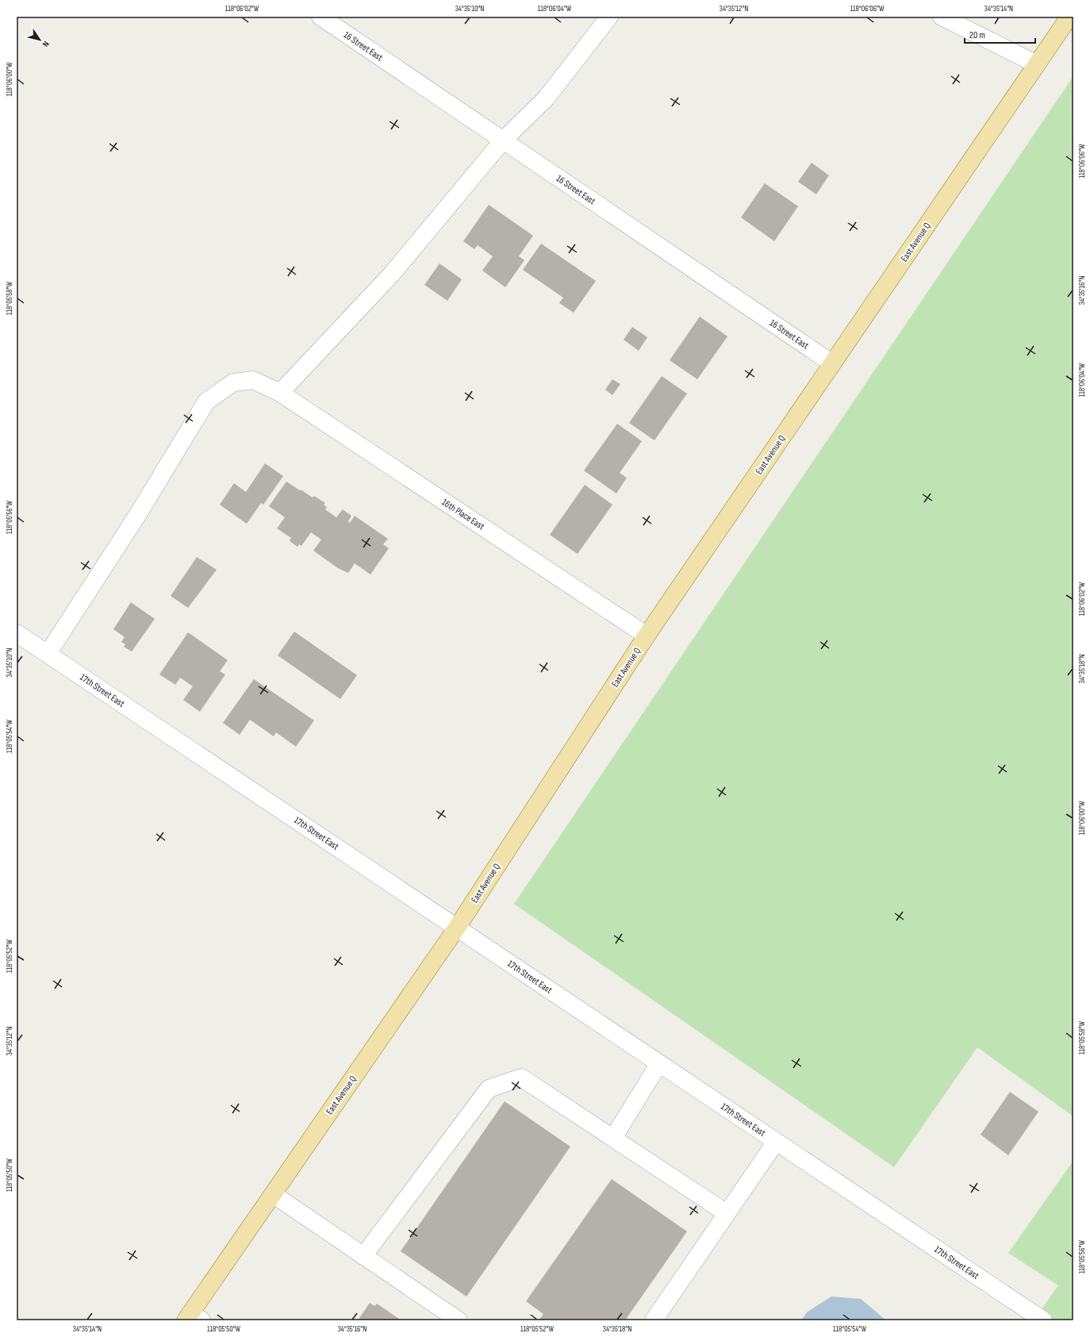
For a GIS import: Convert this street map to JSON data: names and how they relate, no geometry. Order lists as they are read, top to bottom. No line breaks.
{"streets":{"main road":["East Avenue Q"],"street":["16 Street East","16th Place East","17th Street East"]},"crossings":[["16 Street East","East Avenue Q"],["East Avenue Q","16th Place East"],["East Avenue Q","17th Street East"],["16th Place East","17th Street East"]],"scale_bar":"20 m","north":"bottom right","coordinates":["118°06'02\"W","34°35'10\"N","118°06'04\"W","34°35'12\"N","118°06'06\"W","34°35'14\"N","118°06'00\"W","34°35'16\"N","118°05'58\"W","118°05'56\"W","34°35'18\"N","118°05'54\"W","118°05'52\"W","118°05'50\"W"]}
